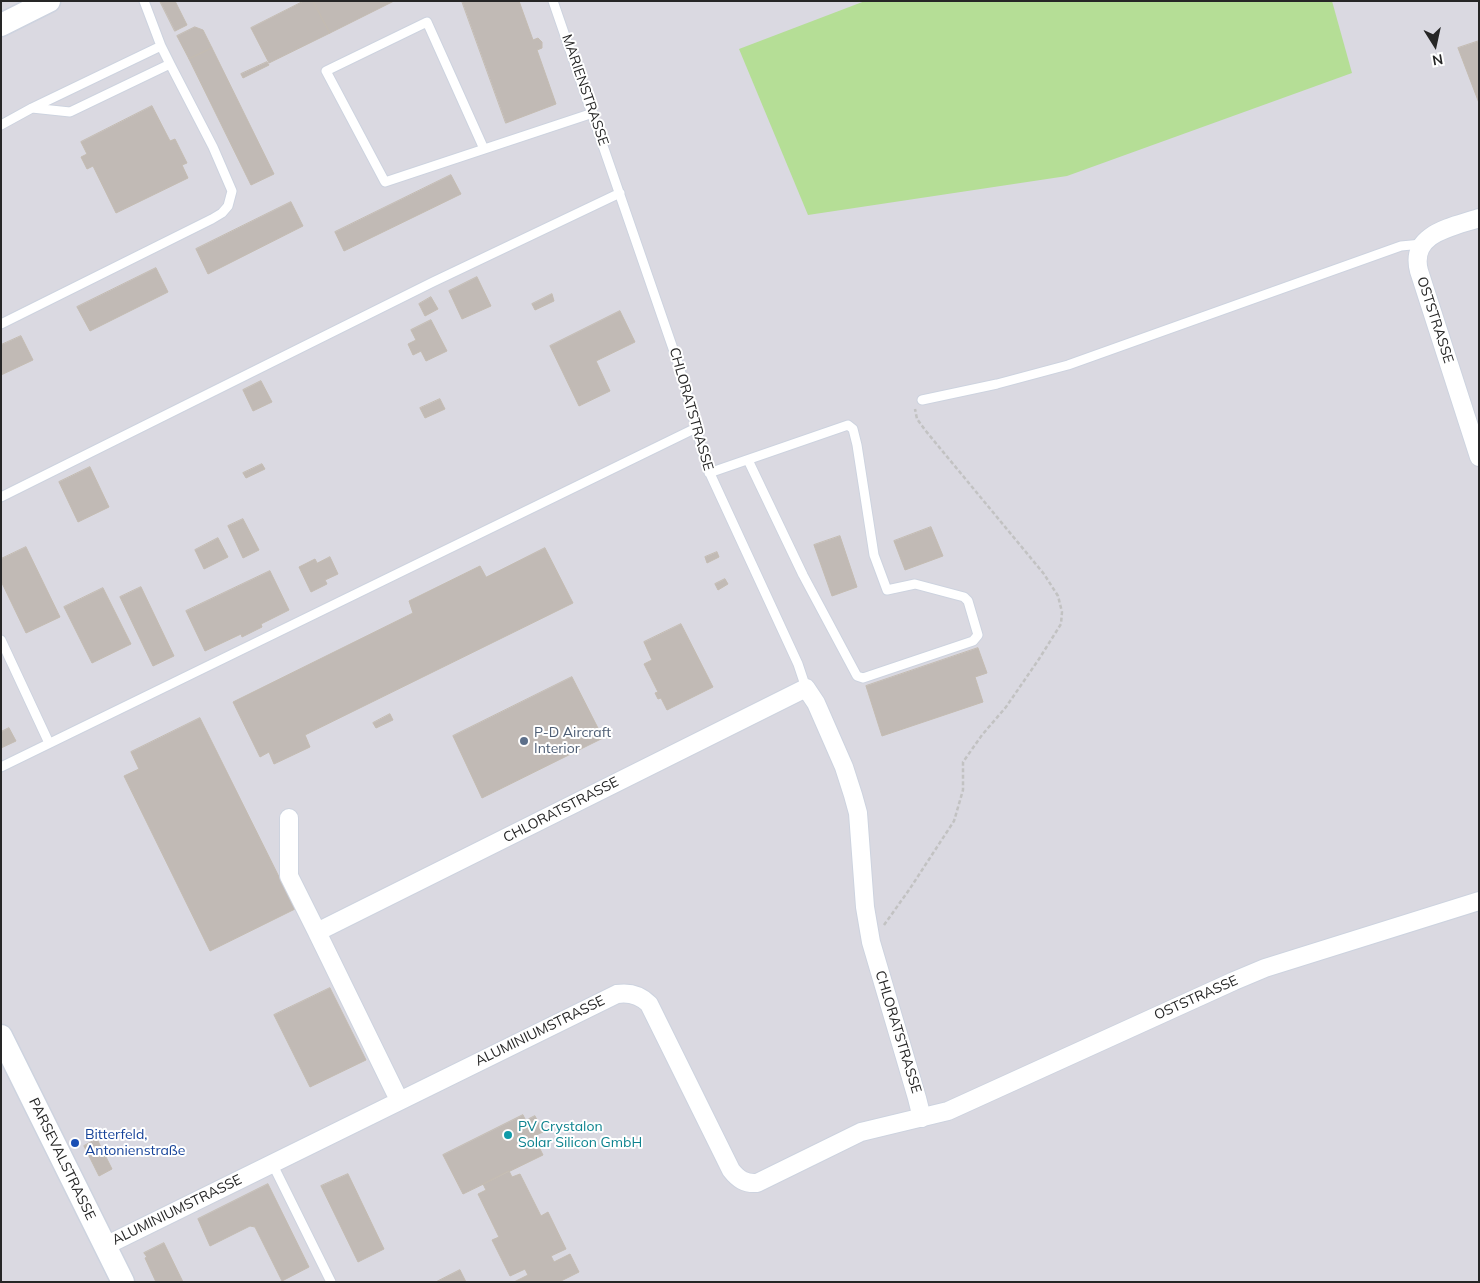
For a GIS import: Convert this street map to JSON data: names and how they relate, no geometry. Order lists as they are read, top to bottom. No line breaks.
{"streets":{"street":["OSTSTRASSE","CHLORATSTRASSE","ALUMINIUMSTRASSE","PARSEVALSTRASSE"],"lane":["MARIENSTRASSE"]},"crossings":[["MARIENSTRASSE","CHLORATSTRASSE"],["OSTSTRASSE","CHLORATSTRASSE"],["OSTSTRASSE","ALUMINIUMSTRASSE"],["CHLORATSTRASSE","ALUMINIUMSTRASSE"],["ALUMINIUMSTRASSE","PARSEVALSTRASSE"]],"places":["P-D Aircraft Interior","PV Crystalon Solar Silicon GmbH","Bitterfeld, Antonienstraße"],"north":"bottom"}
